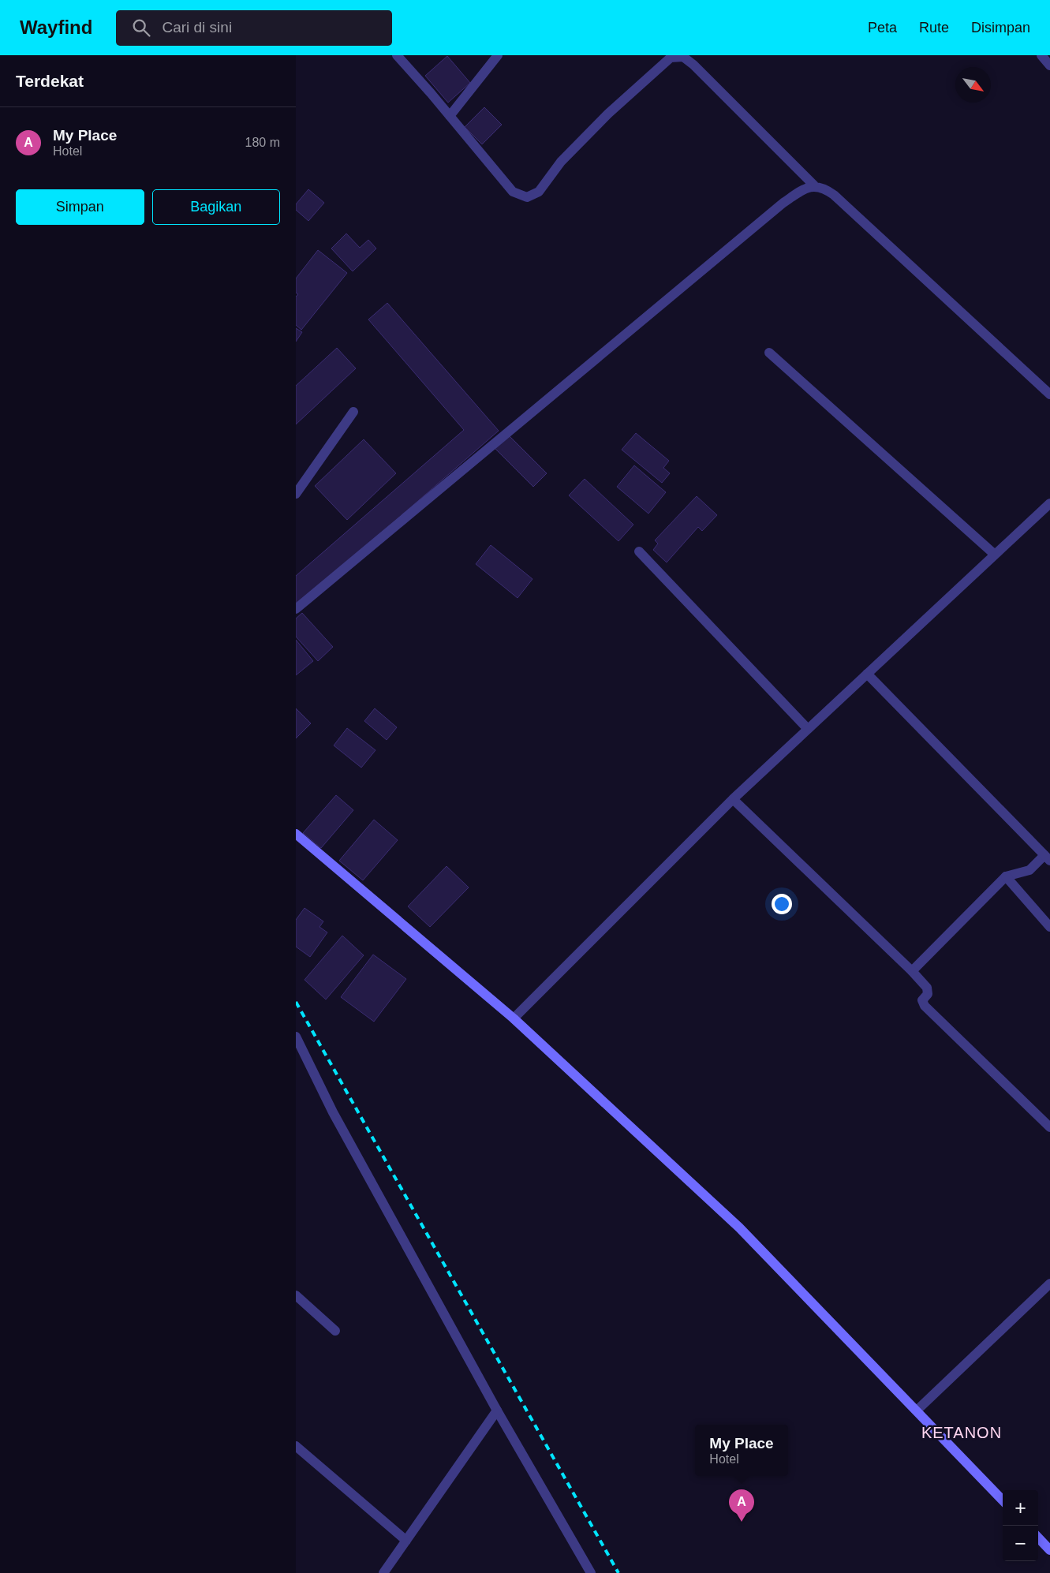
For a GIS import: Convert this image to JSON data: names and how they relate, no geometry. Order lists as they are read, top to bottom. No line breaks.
{"districts":["KETANON"],"north":"bottom right","page":{"header":"Wayfind","search":"Cari di sini","nav":["Peta","Rute","Disimpan"],"heading":"Terdekat","list":[{"mark":"A","name":"My Place","note":"Hotel","value":"180 m"}],"buttons":["Simpan","Bagikan"],"popup":["My Place","Hotel"],"pins":"A","map_buttons":["+","−"]}}
